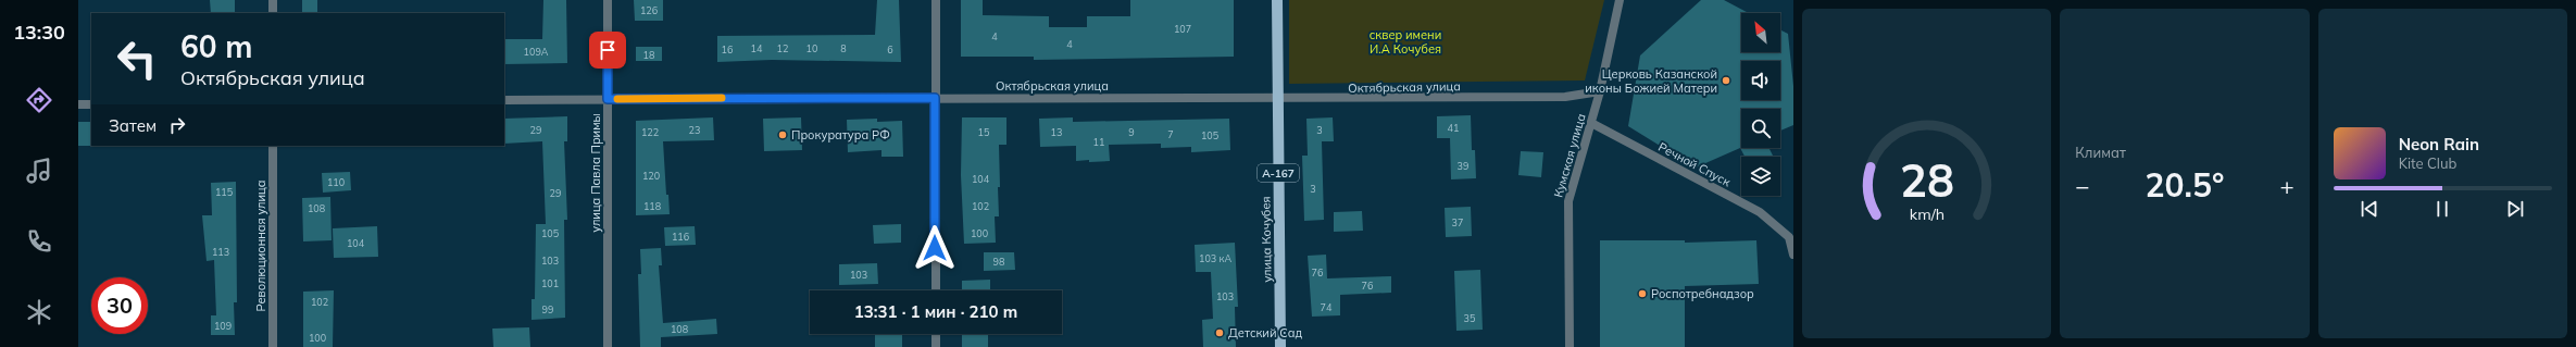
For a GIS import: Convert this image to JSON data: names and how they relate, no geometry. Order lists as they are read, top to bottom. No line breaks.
{"streets":{"main road":["А-167","улица Кочубея"],"street":["Октябрьская улица","Кумская улица","Речной Спуск","улица Павла Примы","Революционная улица"]},"crossings":[["Октябрьская улица","Кумская улица"],["Октябрьская улица","улица Павла Примы"],["Октябрьская улица","улица Кочубея"],["Кумская улица","Речной Спуск"]],"parks":["сквер имени И.А Кочубея"],"places":["Церковь Казанской иконы Божией Матери","Прокуратура РФ","Роспотребнадзор","Детский Сад"],"house_numbers":["126","107","4","4","14","12","10","8","16","6","109А","18","41","29","23","3","122","15","13","9","7","105","11","39","120","104","110","3","115","29","118","102","108","37","105","100","116","104","113","103 кА","103","98","76","103","101","76","103","102","74","99","35","109","108","100"],"north":"top left","page":{"tabs":"13:30","tile":"Климат","turn":["60 m","Октябрьская улица"],"then":"Затем","song":["Neon Rain","Kite Club"],"heat":["−","20.5°","+"],"limit":"30","trip":"13:31 · 1 мин · 210 m","gauge":["28","km/h"]}}
